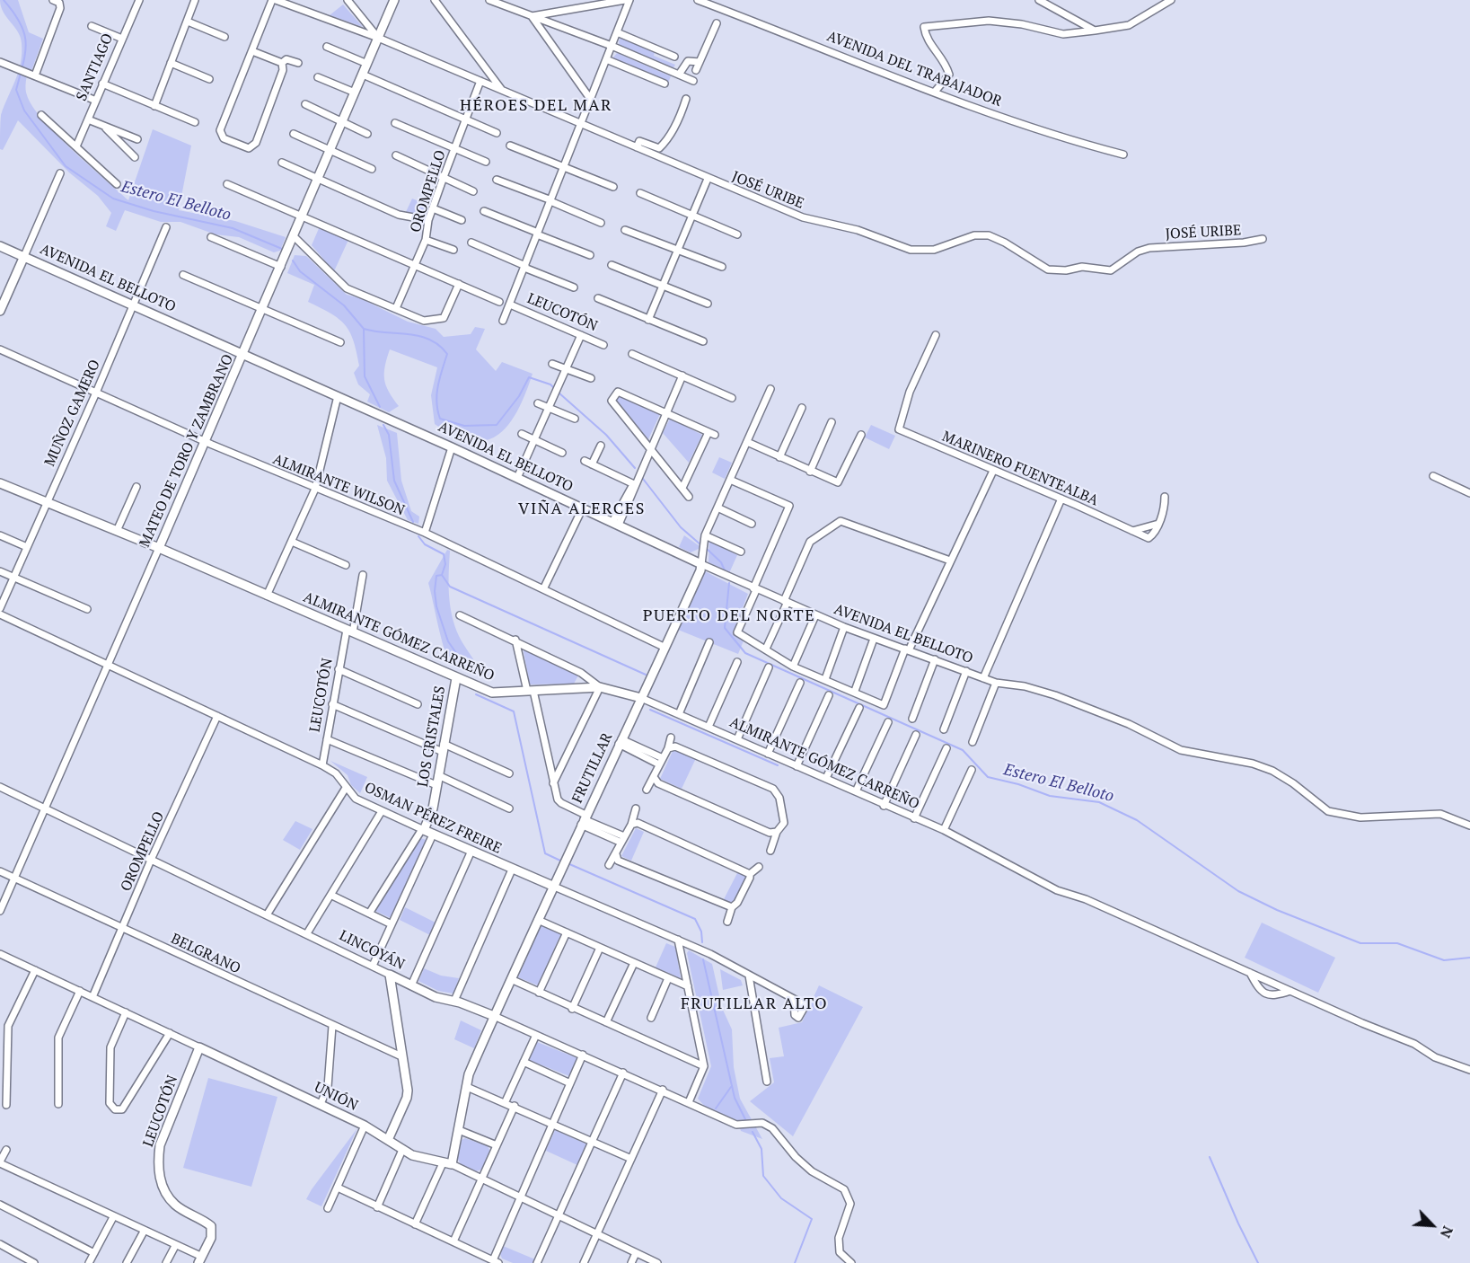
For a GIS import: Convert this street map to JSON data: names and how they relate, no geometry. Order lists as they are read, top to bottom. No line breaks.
{"streets":{"street":["SANTIAGO","AVENIDA DEL TRABAJADOR","JOSÉ URIBE","OROMPELLO","AVENIDA EL BELLOTO","LEUCOTÓN","MUÑOZ GAMERO","MATEO DE TORO Y ZAMBRANO","MARINERO FUENTEALBA","ALMIRANTE WILSON","ALMIRANTE GÓMEZ CARREÑO","LOS CRISTALES","FRUTILLAR","OSMAN PÉREZ FREIRE","LINCOYÁN","BELGRANO","UNIÓN"]},"crossings":[["JOSÉ URIBE","OROMPELLO"],["JOSÉ URIBE","LEUCOTÓN"],["JOSÉ URIBE","MATEO DE TORO Y ZAMBRANO"],["OROMPELLO","OSMAN PÉREZ FREIRE"],["OROMPELLO","LINCOYÁN"],["OROMPELLO","BELGRANO"],["OROMPELLO","UNIÓN"],["AVENIDA EL BELLOTO","MUÑOZ GAMERO"],["AVENIDA EL BELLOTO","MATEO DE TORO Y ZAMBRANO"],["AVENIDA EL BELLOTO","FRUTILLAR"],["LEUCOTÓN","ALMIRANTE GÓMEZ CARREÑO"],["LEUCOTÓN","OSMAN PÉREZ FREIRE"],["LEUCOTÓN","UNIÓN"],["MUÑOZ GAMERO","ALMIRANTE WILSON"],["MUÑOZ GAMERO","ALMIRANTE GÓMEZ CARREÑO"],["MATEO DE TORO Y ZAMBRANO","ALMIRANTE WILSON"],["MATEO DE TORO Y ZAMBRANO","ALMIRANTE GÓMEZ CARREÑO"],["MATEO DE TORO Y ZAMBRANO","OSMAN PÉREZ FREIRE"],["MATEO DE TORO Y ZAMBRANO","LINCOYÁN"],["MATEO DE TORO Y ZAMBRANO","BELGRANO"],["ALMIRANTE WILSON","FRUTILLAR"],["ALMIRANTE GÓMEZ CARREÑO","LOS CRISTALES"],["ALMIRANTE GÓMEZ CARREÑO","FRUTILLAR"],["LOS CRISTALES","OSMAN PÉREZ FREIRE"],["FRUTILLAR","OSMAN PÉREZ FREIRE"],["FRUTILLAR","LINCOYÁN"],["FRUTILLAR","UNIÓN"]],"districts":["HÉROES DEL MAR","VIÑA ALERCES","PUERTO DEL NORTE","FRUTILLAR ALTO"],"water":["Estero El Belloto"],"north":"bottom right"}
